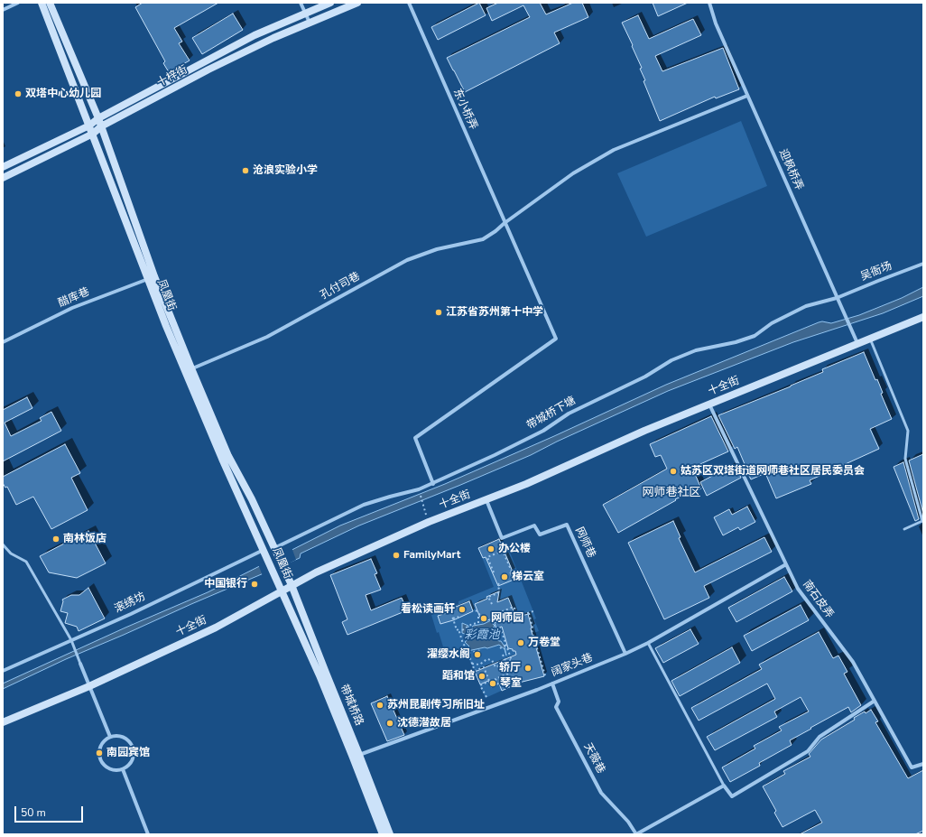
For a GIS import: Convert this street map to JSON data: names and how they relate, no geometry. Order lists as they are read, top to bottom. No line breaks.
{"streets":{"main road":["十梓街","凤凰街","十全街","带城桥路"],"street":["东小桥弄","迎枫桥弄","吴衙场","孔付司巷","醋库巷","带城桥下塘","网师巷","南石皮弄","滚绣坊","阔家头巷","天薇巷"]},"crossings":[["十梓街","凤凰街"],["东小桥弄","孔付司巷"],["东小桥弄","带城桥下塘"],["迎枫桥弄","吴衙场"],["迎枫桥弄","孔付司巷"],["迎枫桥弄","十全街"],["迎枫桥弄","带城桥下塘"],["吴衙场","带城桥下塘"],["孔付司巷","凤凰街"],["凤凰街","醋库巷"],["凤凰街","十全街"],["凤凰街","带城桥下塘"],["凤凰街","滚绣坊"],["凤凰街","带城桥路"],["十全街","网师巷"],["十全街","南石皮弄"],["十全街","带城桥路"],["网师巷","阔家头巷"],["南石皮弄","阔家头巷"],["阔家头巷","带城桥路"],["阔家头巷","天薇巷"]],"districts":["网师巷社区"],"water":["彩霞池"],"places":["双塔中心幼儿园","沧浪实验小学","江苏省苏州第十中学","姑苏区双塔街道网师巷社区居民委员会","南林饭店","办公楼","FamilyMart","梯云室","中国银行","看松读画轩","网师园","万卷堂","濯缨水阁","轿厅","蹈和馆","琴室","苏州昆剧传习所旧址","沈德潜故居","南园宾馆"],"scale_bar":"50 m"}
